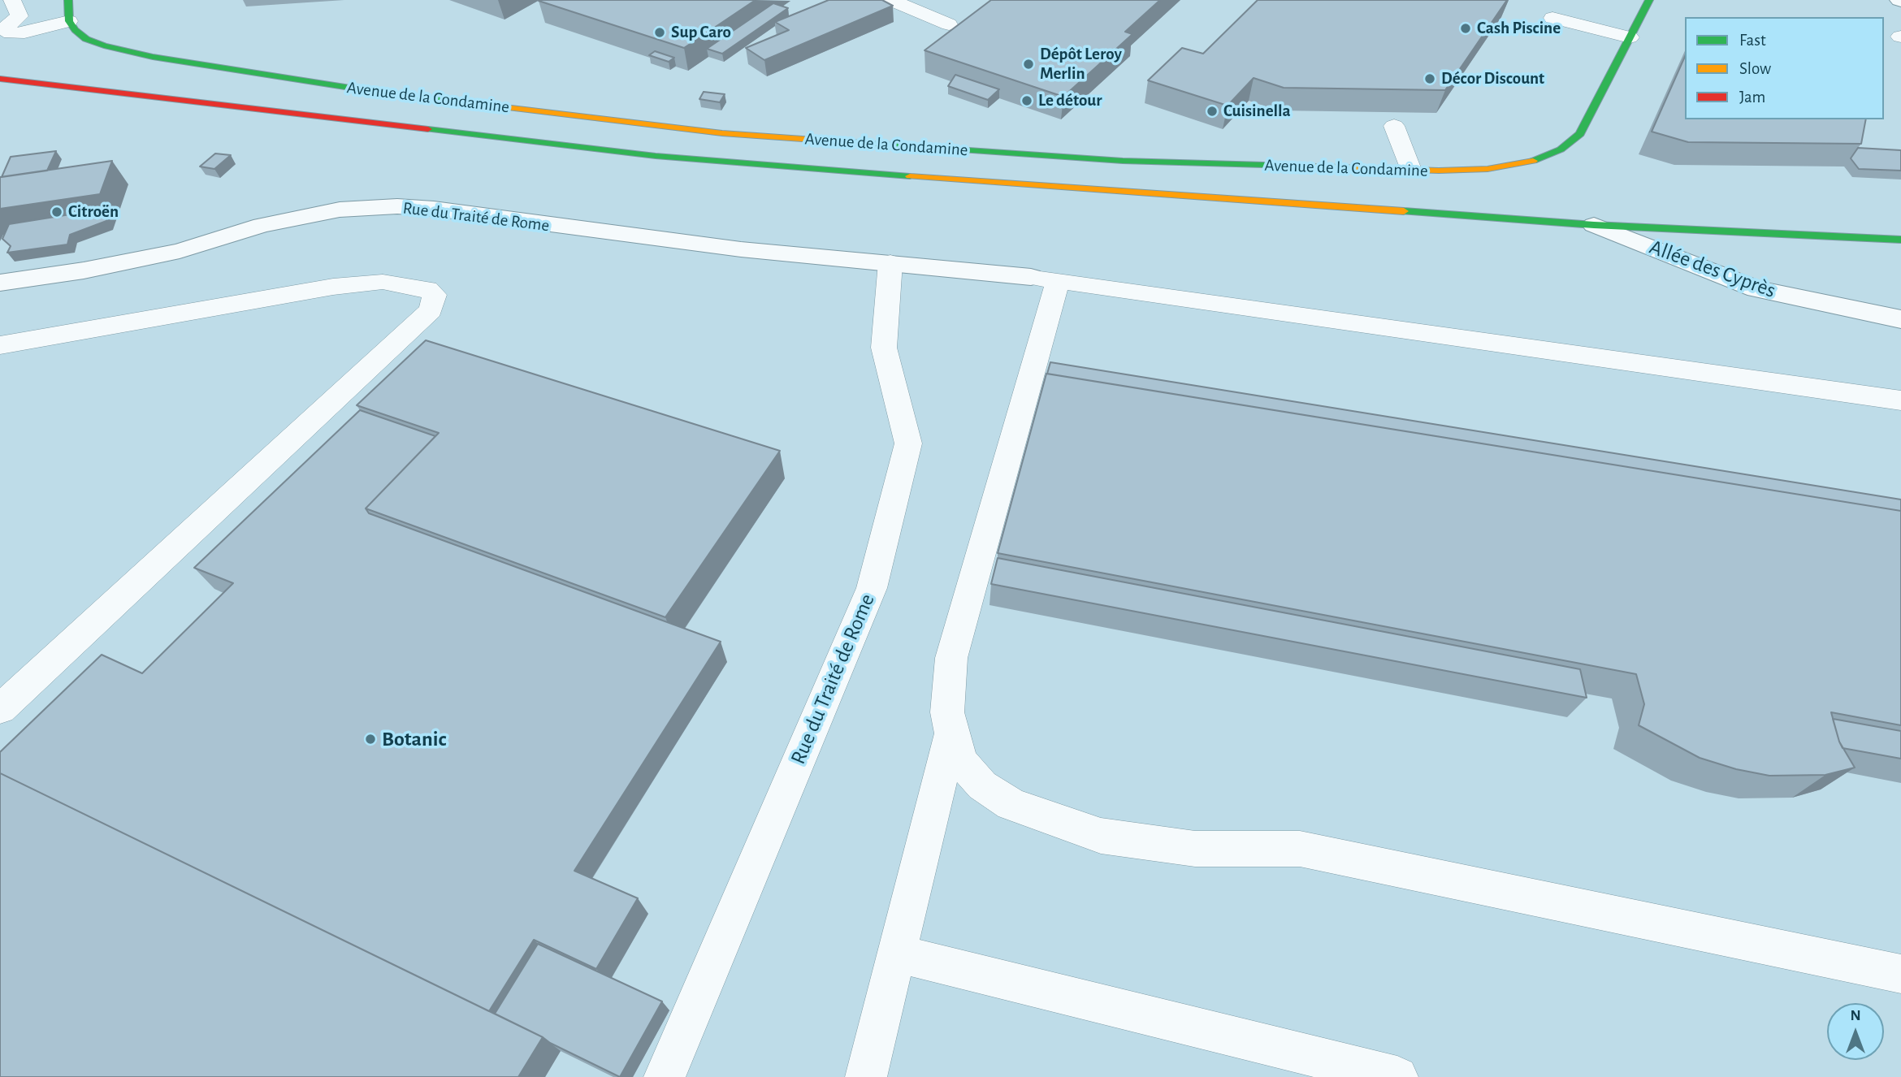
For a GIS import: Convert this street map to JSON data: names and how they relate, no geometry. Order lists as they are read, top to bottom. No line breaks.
{"streets":{"street":["Avenue de la Condamine","Rue du Traité de Rome","Allée des Cyprès"]},"places":["Cash Piscine","Sup Caro","Dépôt Leroy Merlin","Décor Discount","Le détour","Cuisinella","Citroën","Botanic"],"legend":["Fast","Slow","Jam"],"north":"top"}
